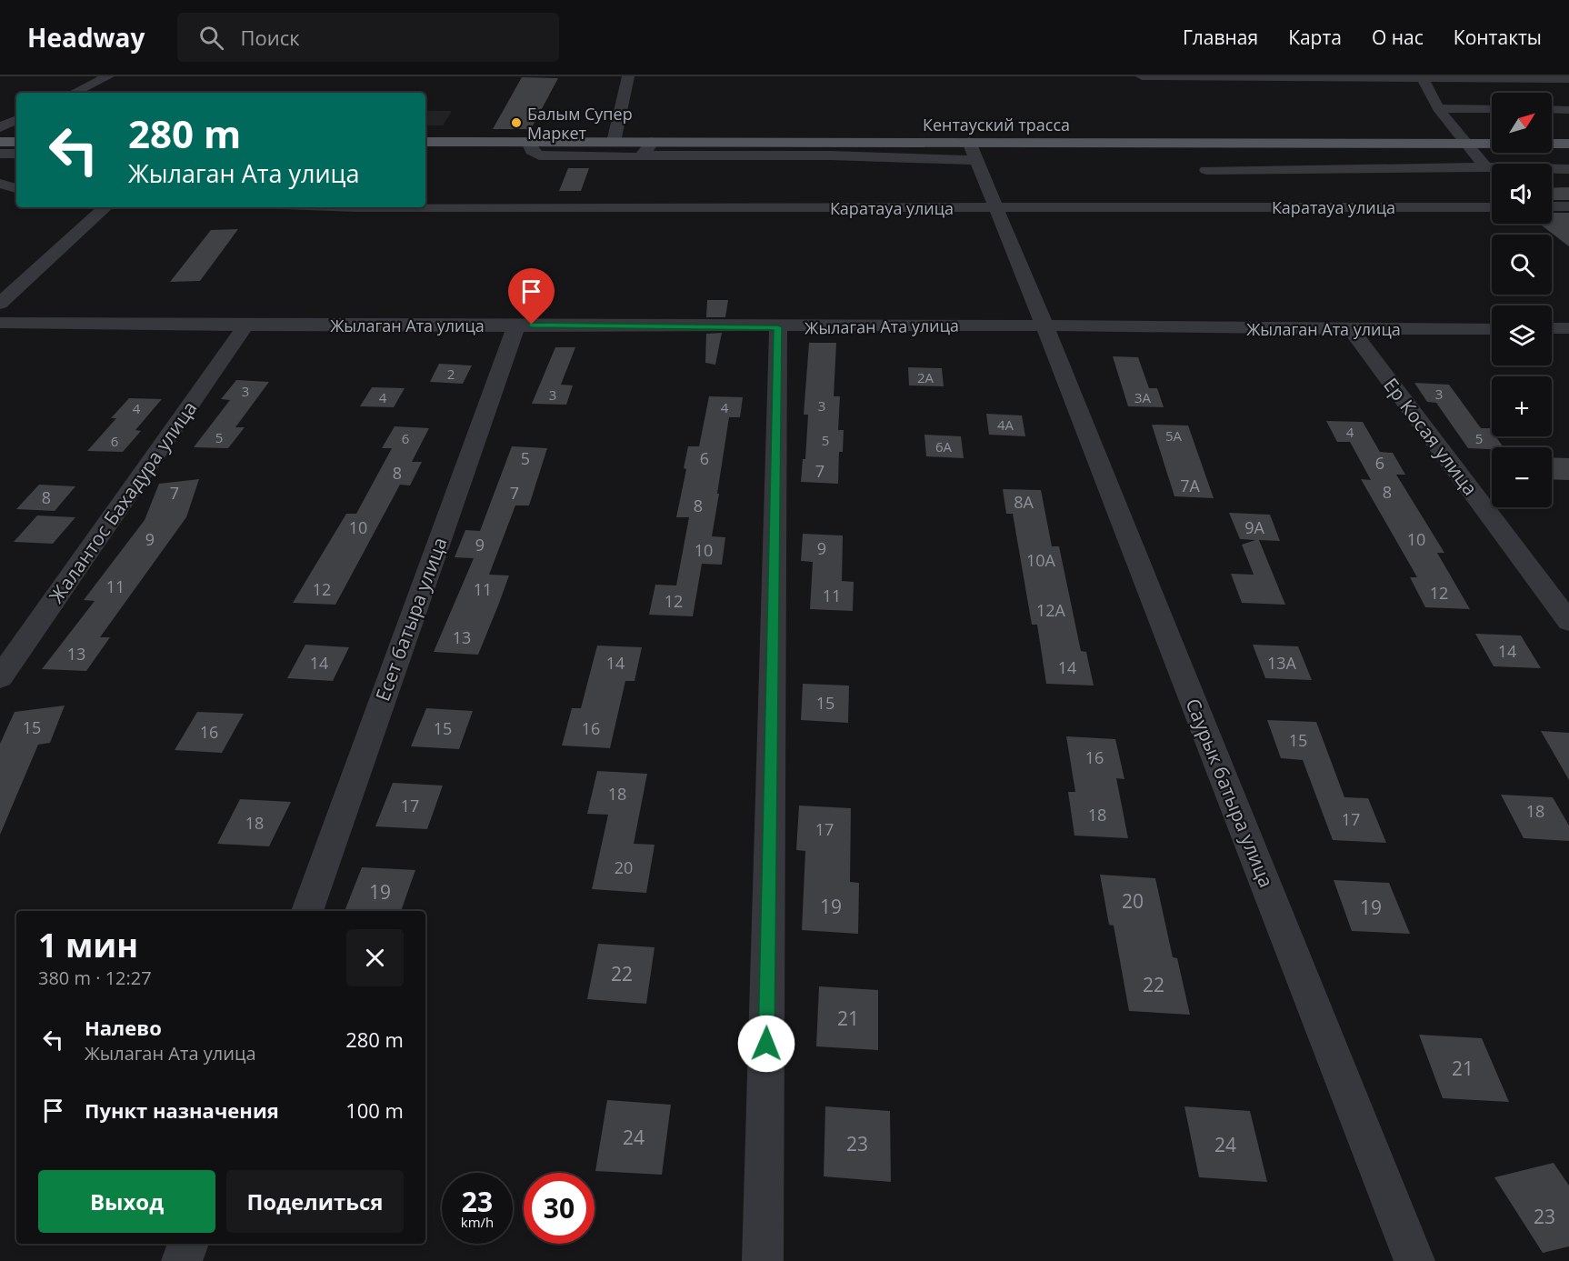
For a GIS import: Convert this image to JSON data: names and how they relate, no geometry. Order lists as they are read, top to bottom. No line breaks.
{"streets":{"main road":["Кентауский трасса"],"street":["Каратауа улица","Жылаган Ата улица","Ер Косая улица","Жалантос Бахадура улица","Есет батыра улица","Саурык батыра улица"]},"crossings":[["Кентауский трасса","Саурык батыра улица"],["Каратауа улица","Саурык батыра улица"],["Жылаган Ата улица","Ер Косая улица"],["Жылаган Ата улица","Жалантос Бахадура улица"],["Жылаган Ата улица","Есет батыра улица"],["Жылаган Ата улица","Саурык батыра улица"]],"places":["Балым Супер Маркет"],"house_numbers":["2","2A","3","3","3","4","3A","3","4","4","4A","4","5A","5","6","5","5","6","6A","5","6","6","7","8","7A","8","7","7","8","8A","8","10","9A","9","10","9","9","10","10A","11","12","11","12","11","12","12A","13","14","13","14","14","13A","14","15","15","15","16","16","15","16","18","17","18","18","17","18","17","20","19","20","19","19","22","22","21","21","24","23","24","23"],"north":"top right","page":{"header":"Headway","search":"Поиск","nav":["Главная","Карта","О нас","Контакты"],"map_buttons":["+","−"],"turn":["280 m","Жылаган Ата улица"],"heading":["1 мин","380 m · 12:27"],"list":[{"name":"Налево","note":"Жылаган Ата улица","value":"280 m"},{"name":"Пункт назначения","value":"100 m"}],"buttons":["Выход","Поделиться"],"speed":"23 km/h","limit":"30"}}
